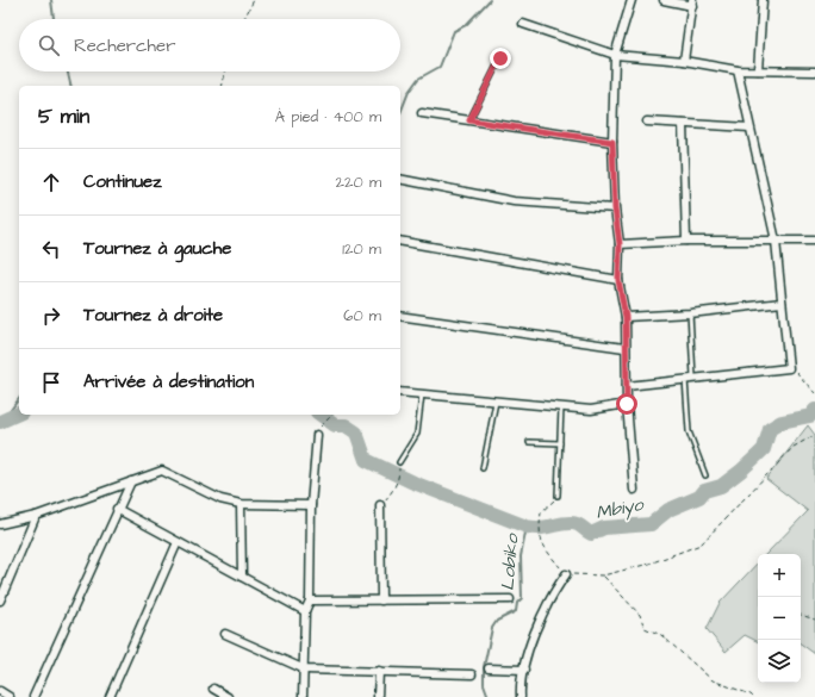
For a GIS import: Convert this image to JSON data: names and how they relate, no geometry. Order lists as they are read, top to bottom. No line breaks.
{"water":["Mbiyo","Lobiko"],"page":{"search":"Rechercher","heading":["5 min","À pied · 400 m"],"list":[["Continuez","220 m"],["Tournez à gauche","120 m"],["Tournez à droite","60 m"],"Arrivée à destination"],"map_buttons":["+","−"]}}
